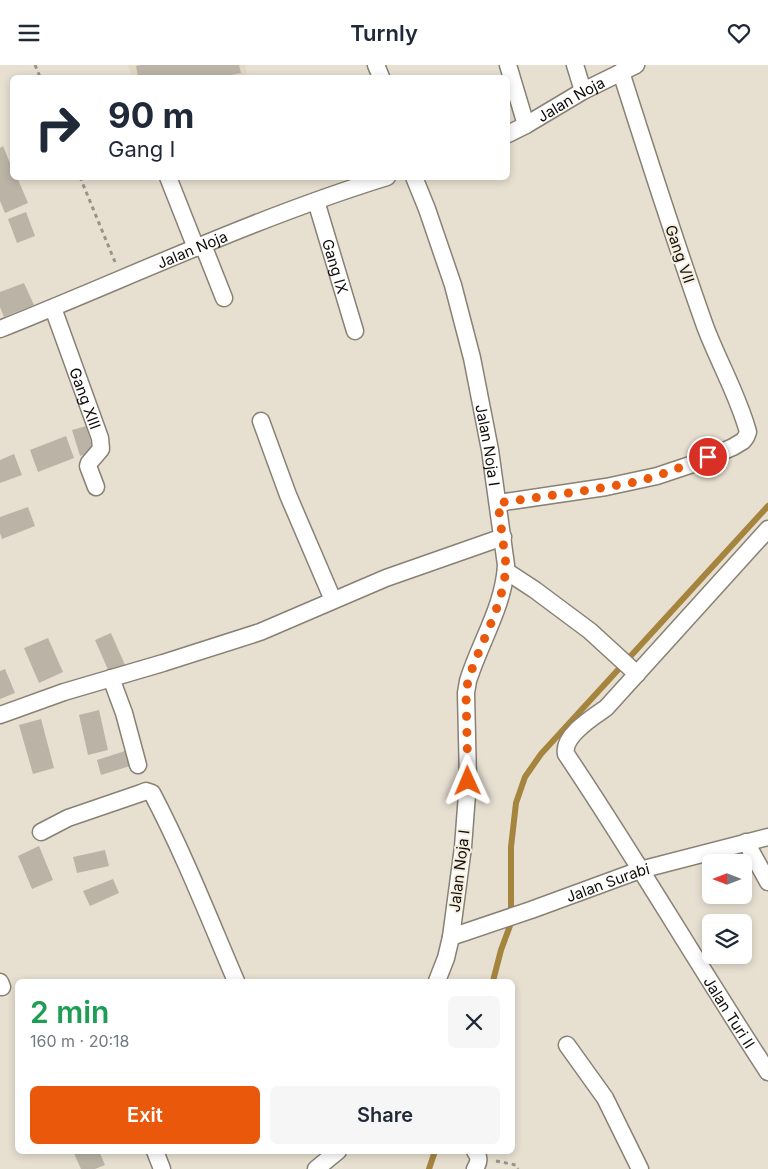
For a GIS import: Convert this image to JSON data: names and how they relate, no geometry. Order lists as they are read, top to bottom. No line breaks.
{"streets":{"street":["Jalan Noja","Gang VII","Gang IX","Gang XIII","Jalan Noja I","Jalan Surabi","Jalan Turi II"]},"crossings":[["Jalan Noja","Gang VII"],["Jalan Noja","Gang IX"],["Jalan Noja","Gang XIII"],["Gang VII","Jalan Noja I"],["Jalan Noja I","Jalan Surabi"],["Jalan Surabi","Jalan Turi II"]],"north":"left","page":{"header":"Turnly","turn":["90 m","Gang I"],"heading":["2 min","160 m · 20:18"],"buttons":["Exit","Share"]}}
